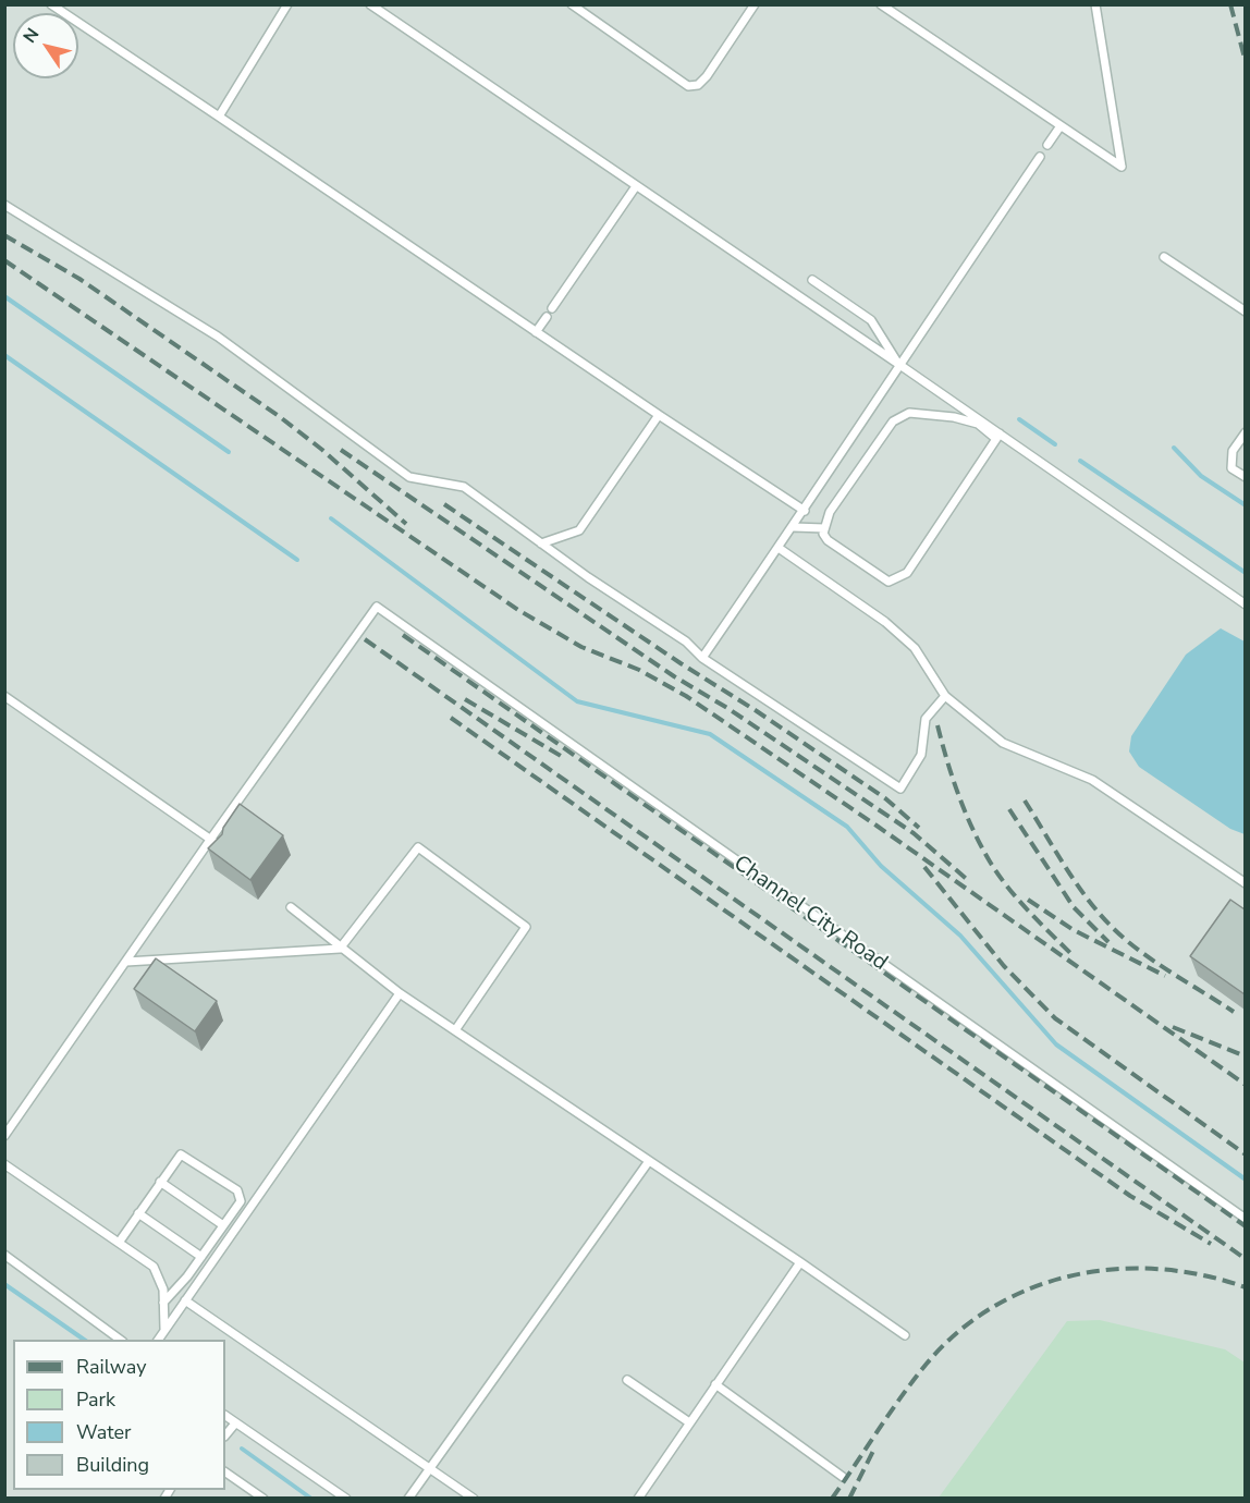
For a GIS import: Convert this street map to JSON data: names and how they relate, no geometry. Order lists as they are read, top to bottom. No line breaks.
{"streets":{"lane":["Channel City Road"]},"legend":["Railway","Park","Water","Building"],"north":"top left"}
